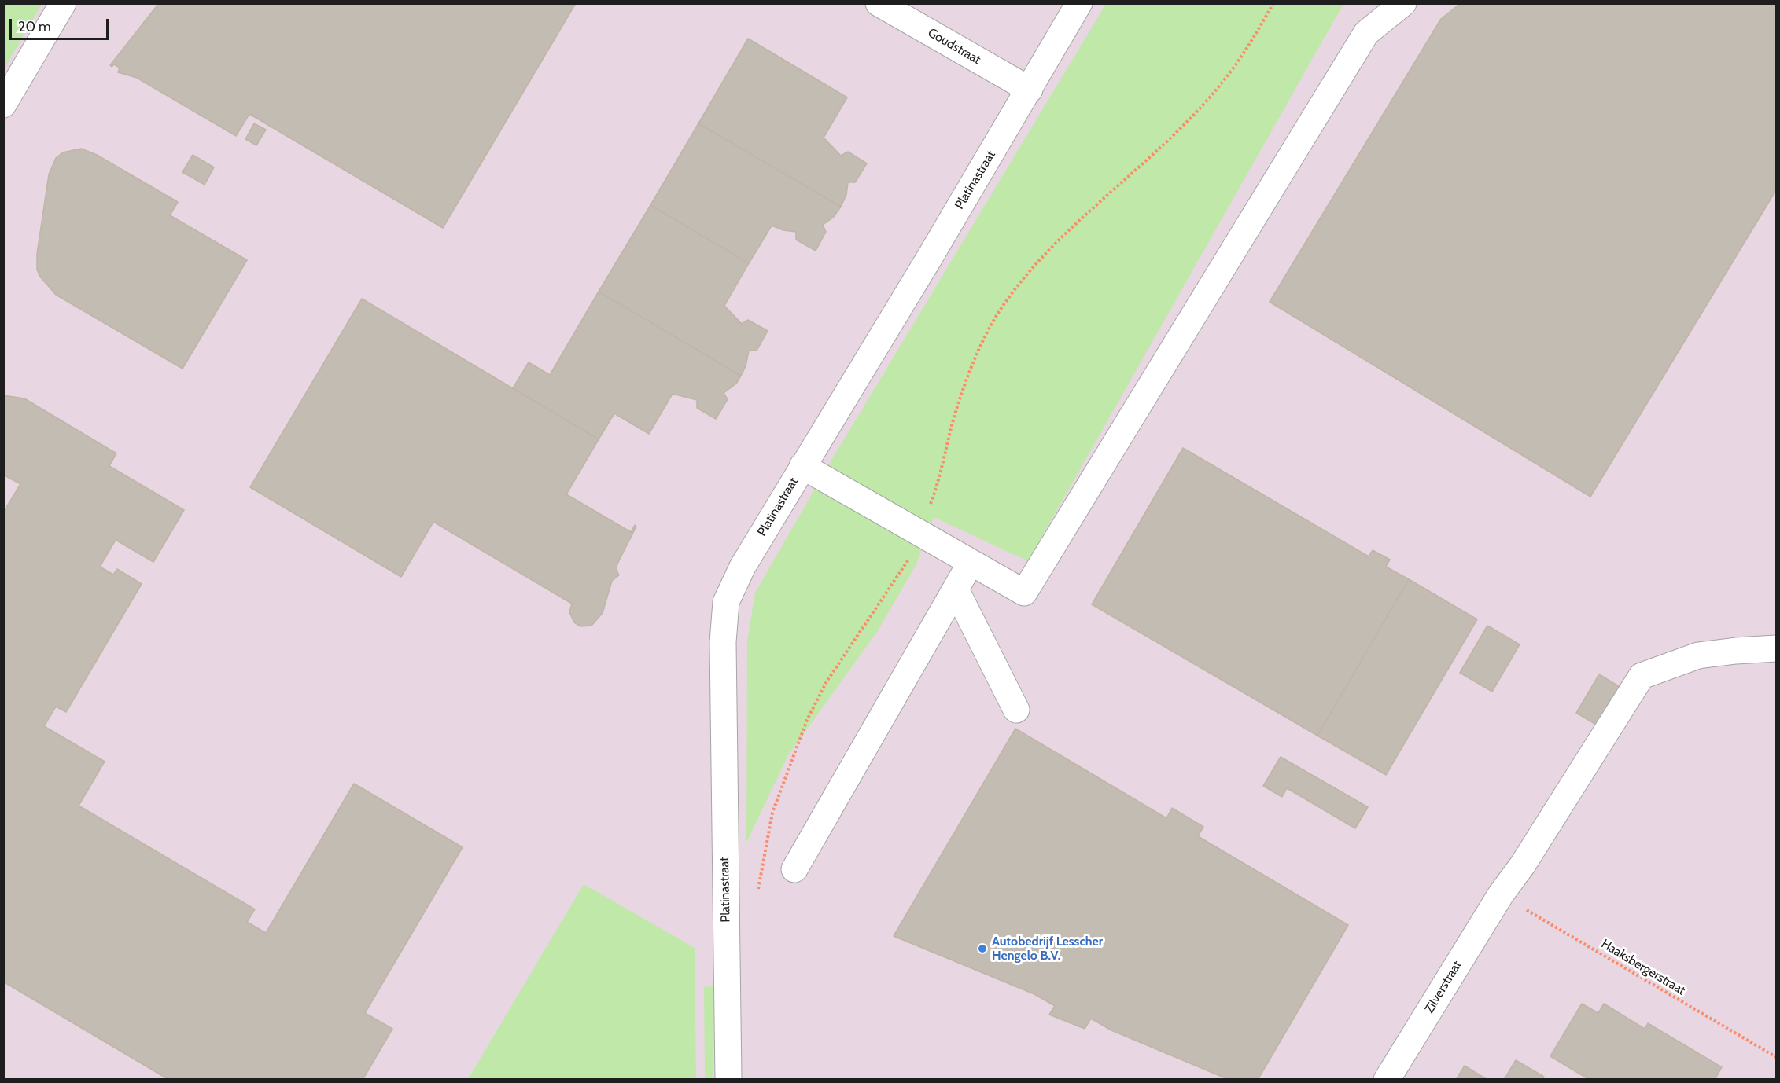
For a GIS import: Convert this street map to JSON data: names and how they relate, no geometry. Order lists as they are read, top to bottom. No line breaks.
{"streets":{"street":["Goudstraat","Platinastraat","Zilverstraat"],"path":["Haaksbergerstraat"]},"crossings":[["Goudstraat","Platinastraat"],["Haaksbergerstraat","Zilverstraat"]],"places":["Autobedrijf Lesscher Hengelo B.V."],"scale_bar":"20 m"}
